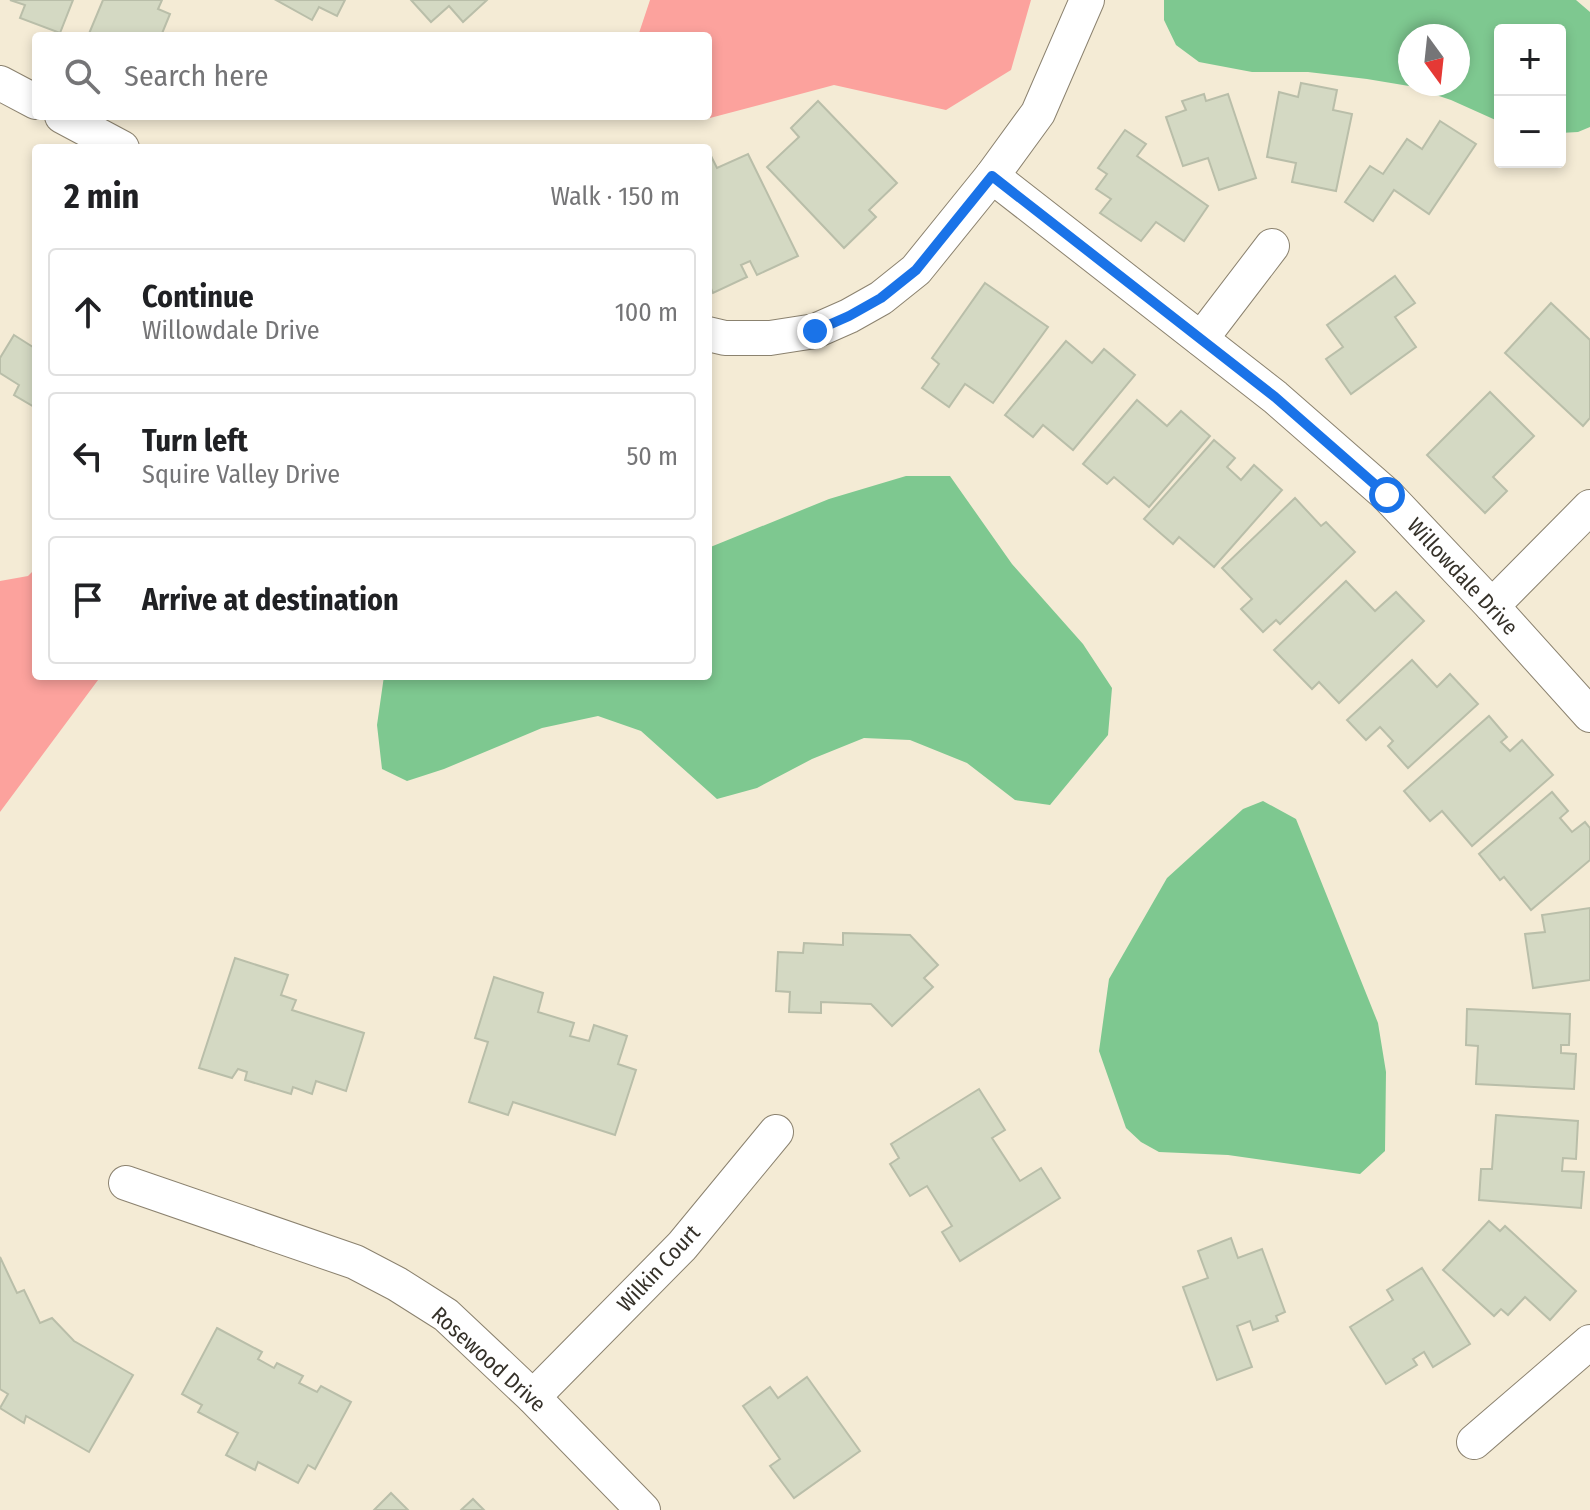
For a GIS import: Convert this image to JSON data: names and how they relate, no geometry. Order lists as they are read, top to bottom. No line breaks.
{"streets":{"street":["Willowdale Drive","Wilkin Court","Rosewood Drive"]},"crossings":[["Wilkin Court","Rosewood Drive"]],"north":"bottom","page":{"map_buttons":["+","−"],"search":"Search here","heading":["2 min","Walk · 150 m"],"list":[["Continue","Willowdale Drive","100 m"],["Turn left","Squire Valley Drive","50 m"],"Arrive at destination"]}}
